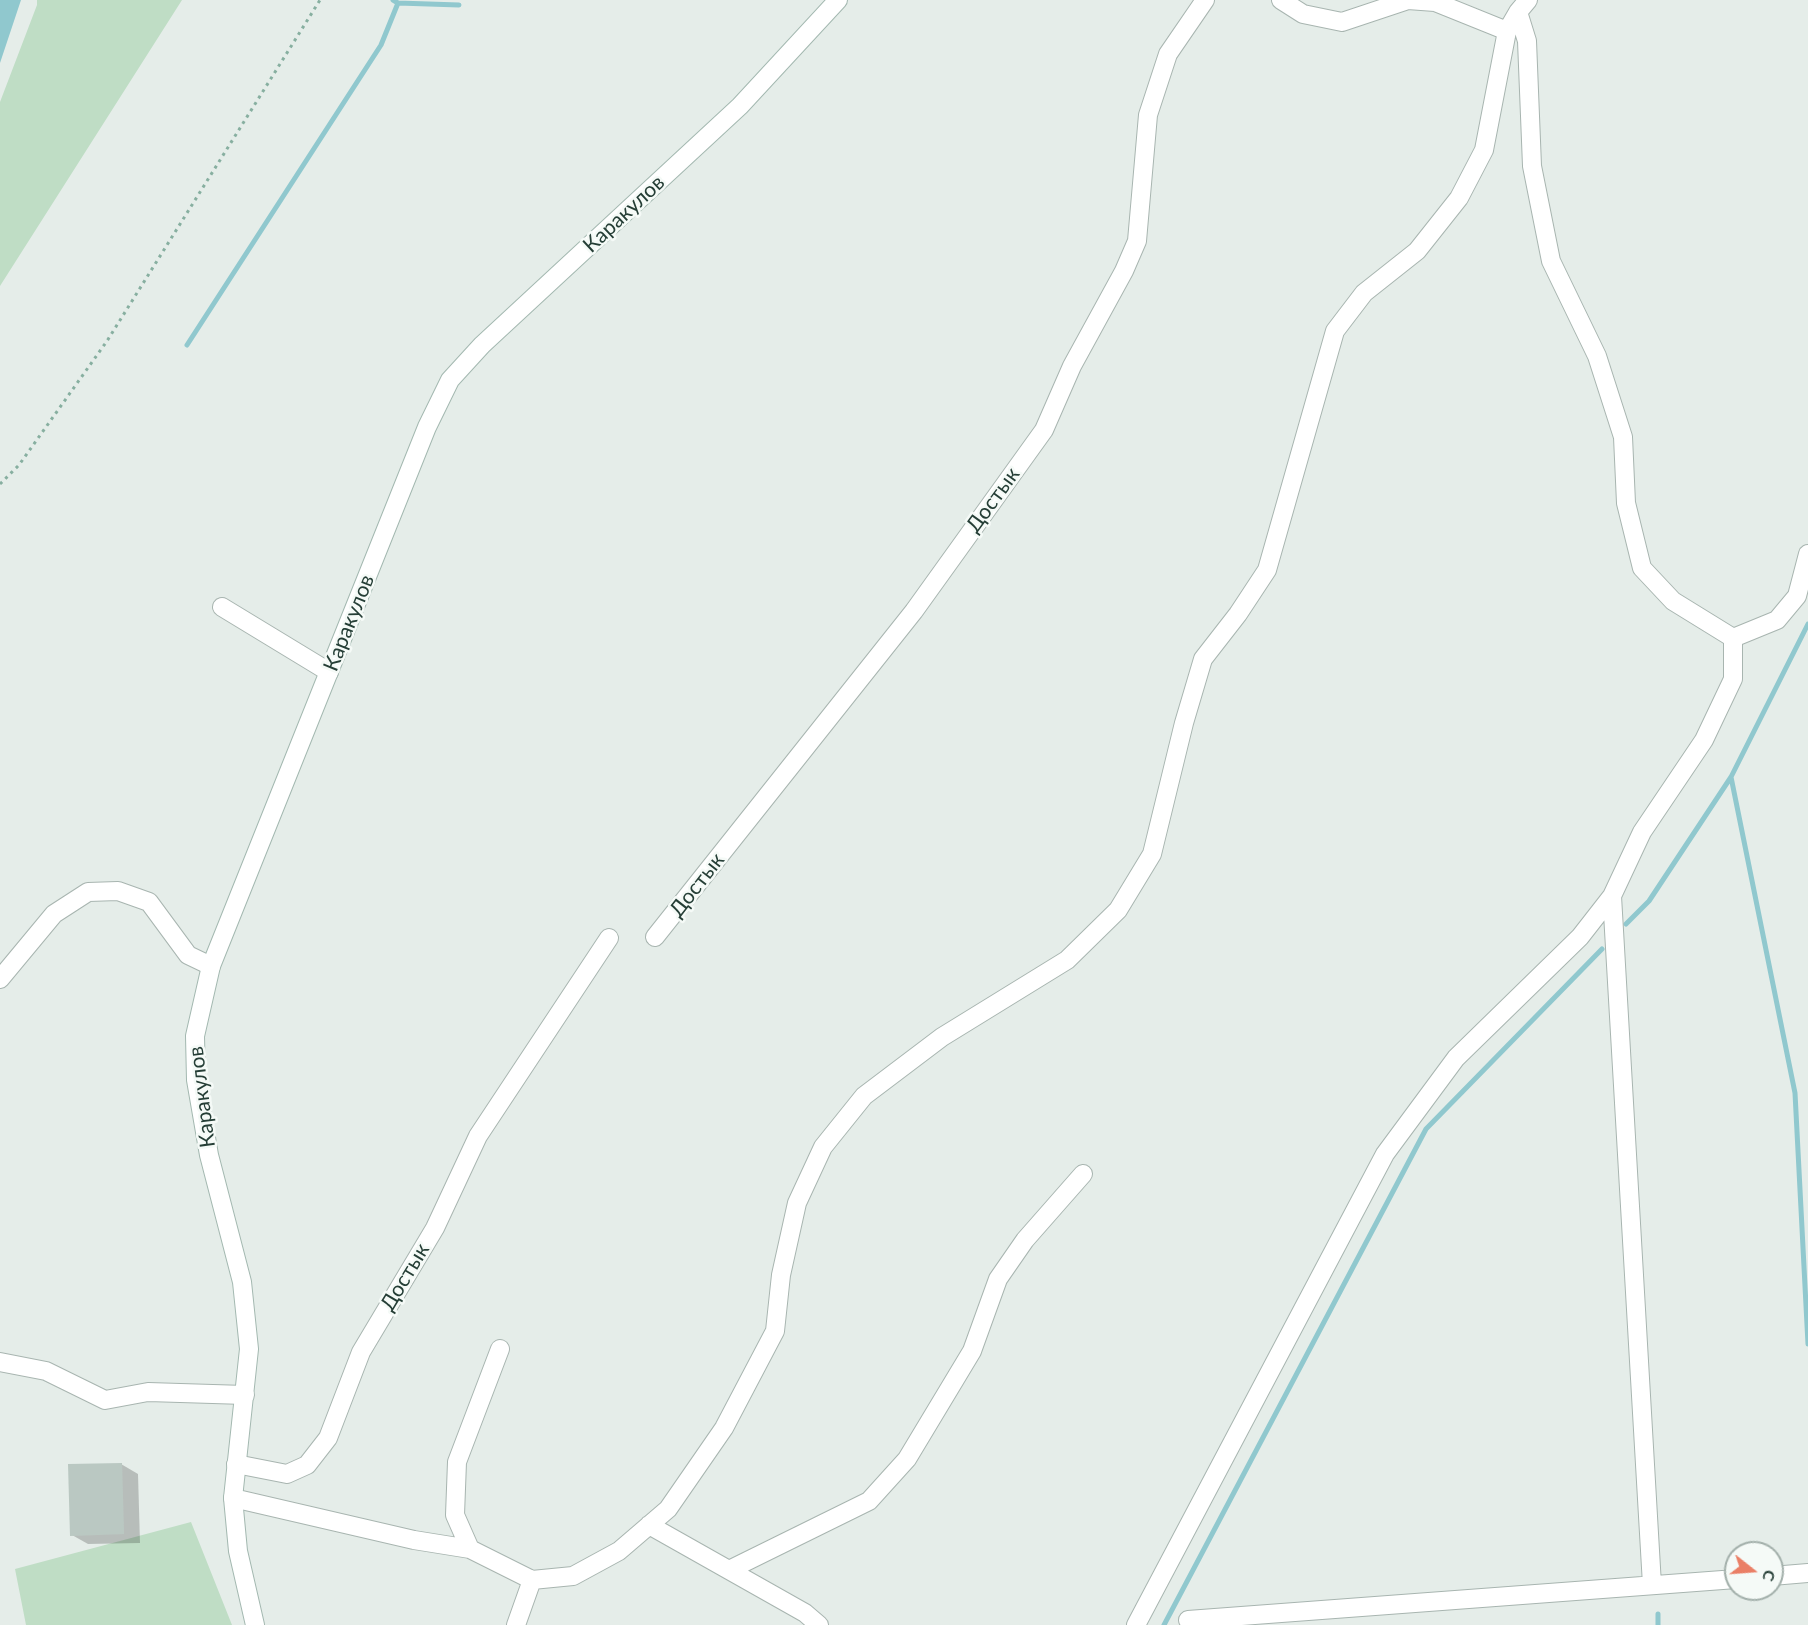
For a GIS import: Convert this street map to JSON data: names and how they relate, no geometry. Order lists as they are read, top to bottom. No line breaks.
{"streets":{"street":["Каракулов","Достык"]},"crossings":[["Каракулов","Достык"]],"north":"right"}
